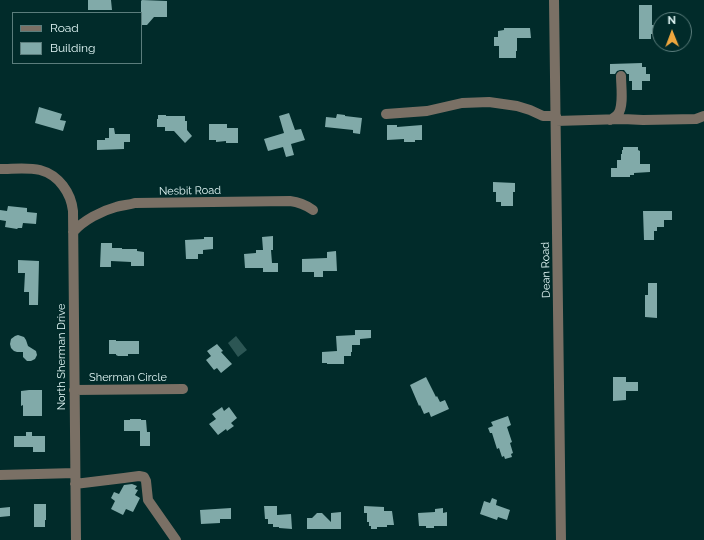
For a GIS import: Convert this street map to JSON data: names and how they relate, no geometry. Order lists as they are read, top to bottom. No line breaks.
{"streets":{"street":["Nesbit Road","Dean Road","North Sherman Drive","Sherman Circle"]},"crossings":[["Nesbit Road","North Sherman Drive"],["North Sherman Drive","Sherman Circle"]],"legend":["Road","Building"],"north":"top"}
